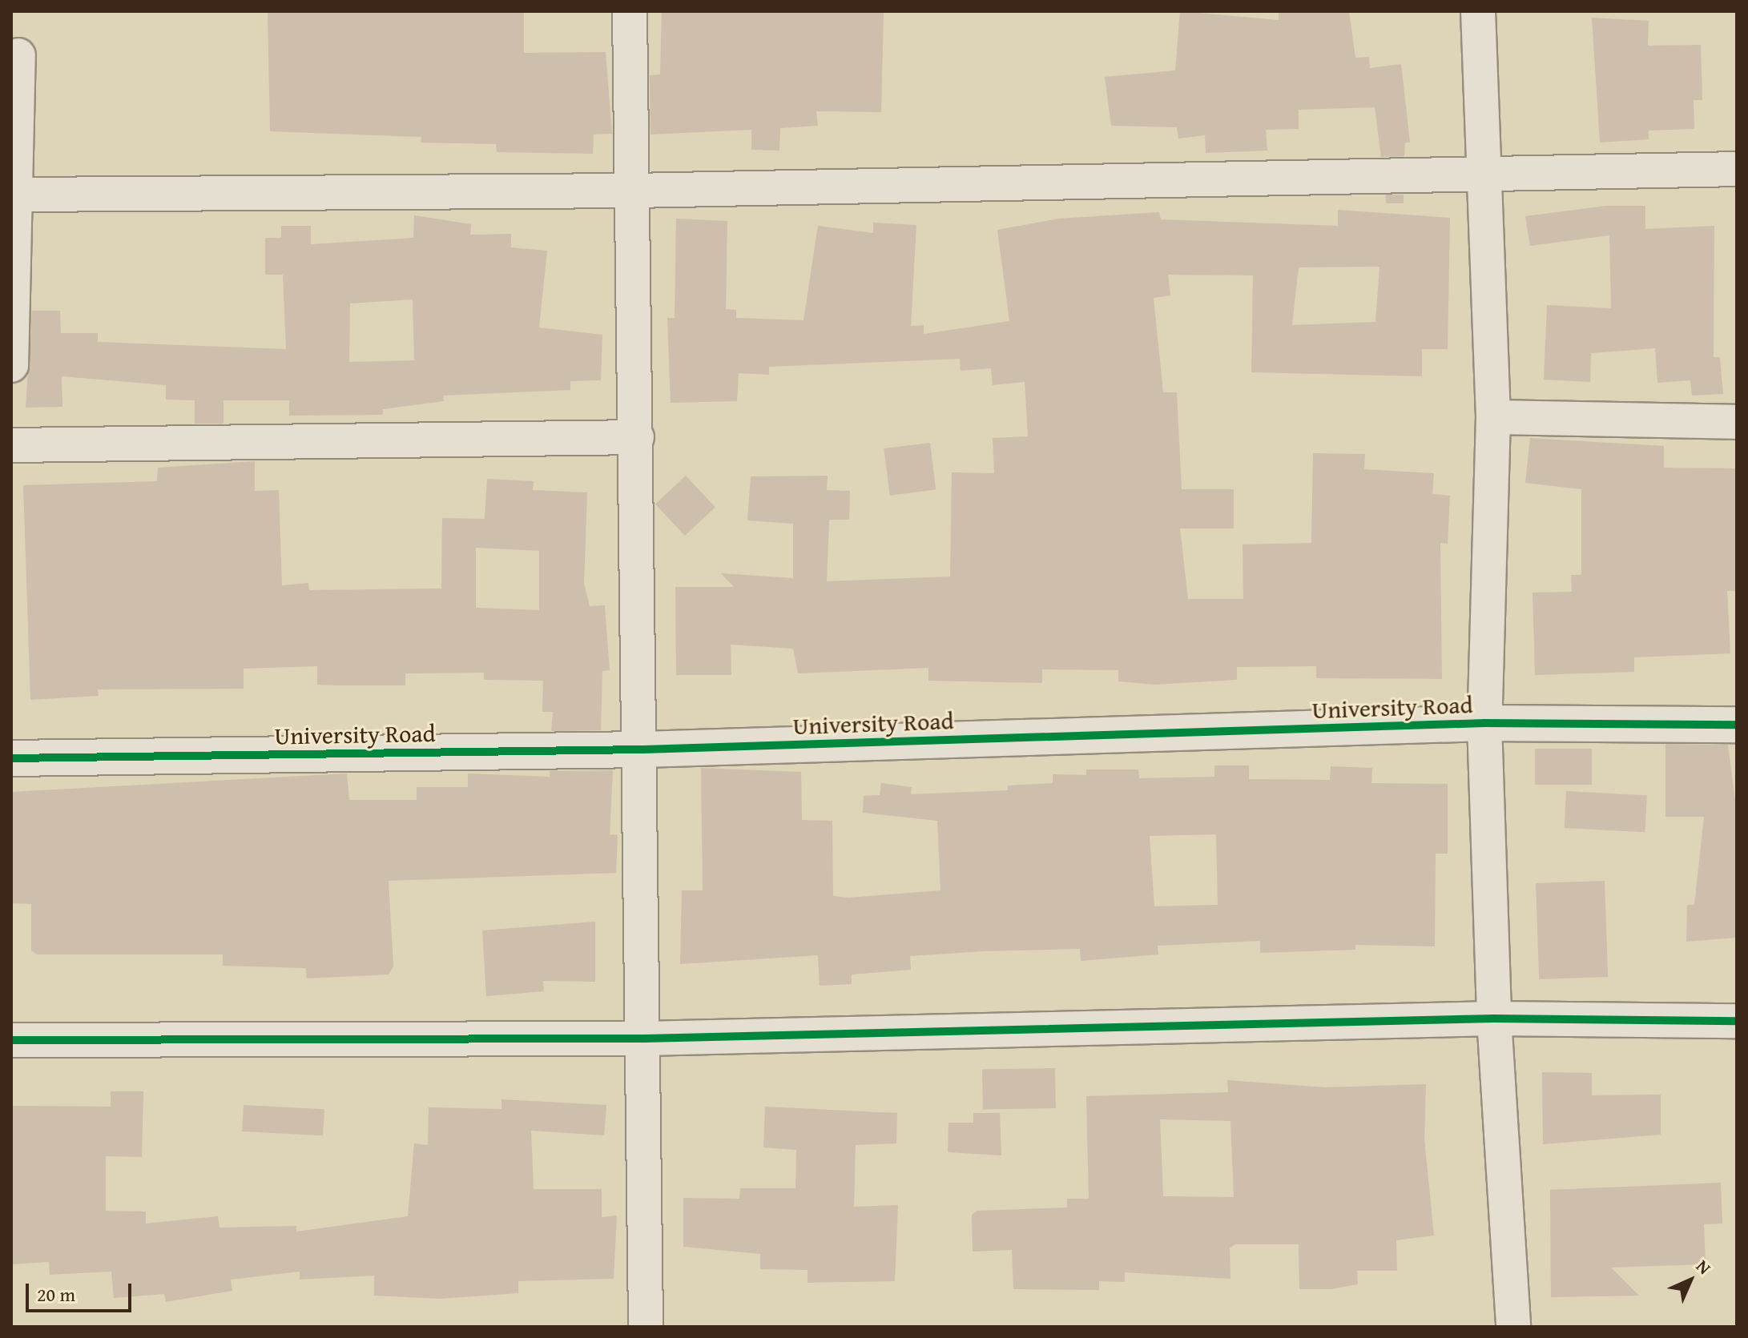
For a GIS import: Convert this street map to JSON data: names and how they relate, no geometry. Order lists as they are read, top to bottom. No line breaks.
{"streets":{"street":["University Road"]},"scale_bar":"20 m","north":"top right"}
